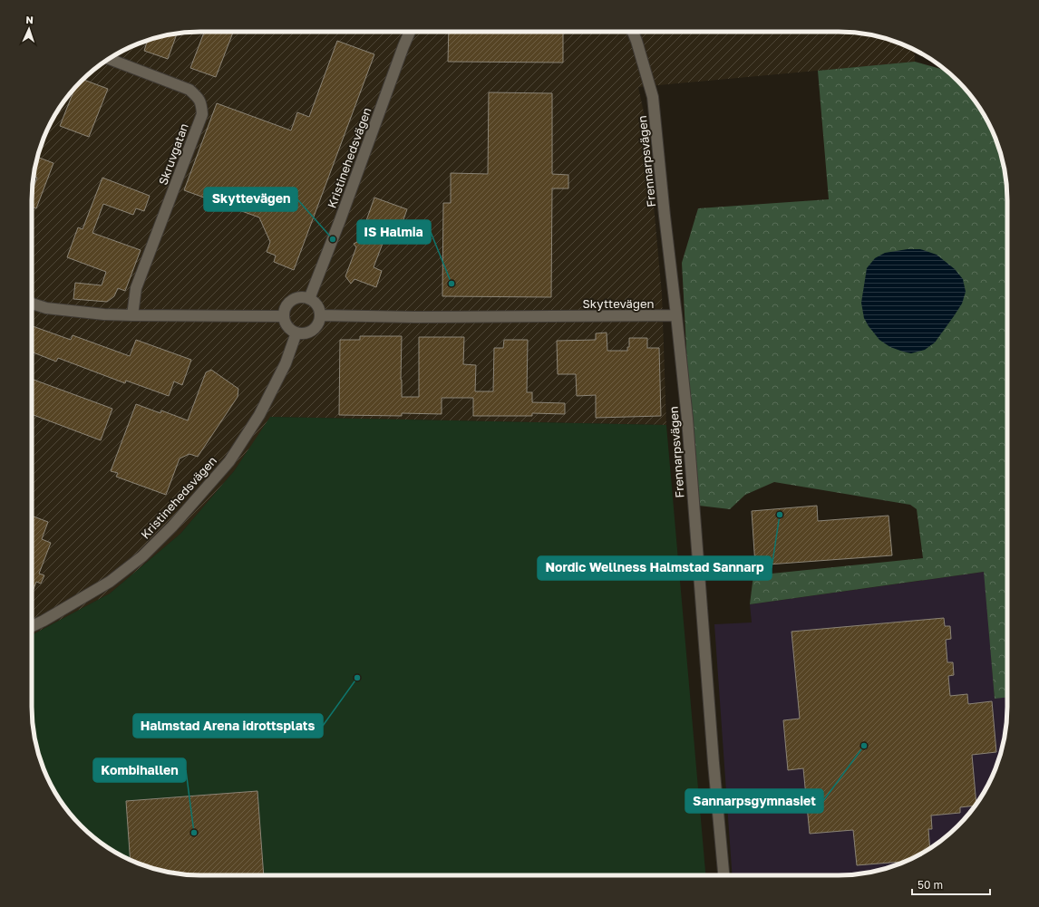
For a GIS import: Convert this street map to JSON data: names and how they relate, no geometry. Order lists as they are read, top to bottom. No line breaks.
{"streets":{"street":["Skruvgatan","Kristinehedsvägen","Frennarpsvägen","Skyttevägen"]},"crossings":[["Kristinehedsvägen","Skyttevägen"],["Frennarpsvägen","Skyttevägen"]],"places":["Skyttevägen","IS Halmia","Nordic Wellness Halmstad Sannarp","Halmstad Arena idrottsplats","Sannarpsgymnasiet","Kombihallen"],"scale_bar":"50 m","north":"top"}
